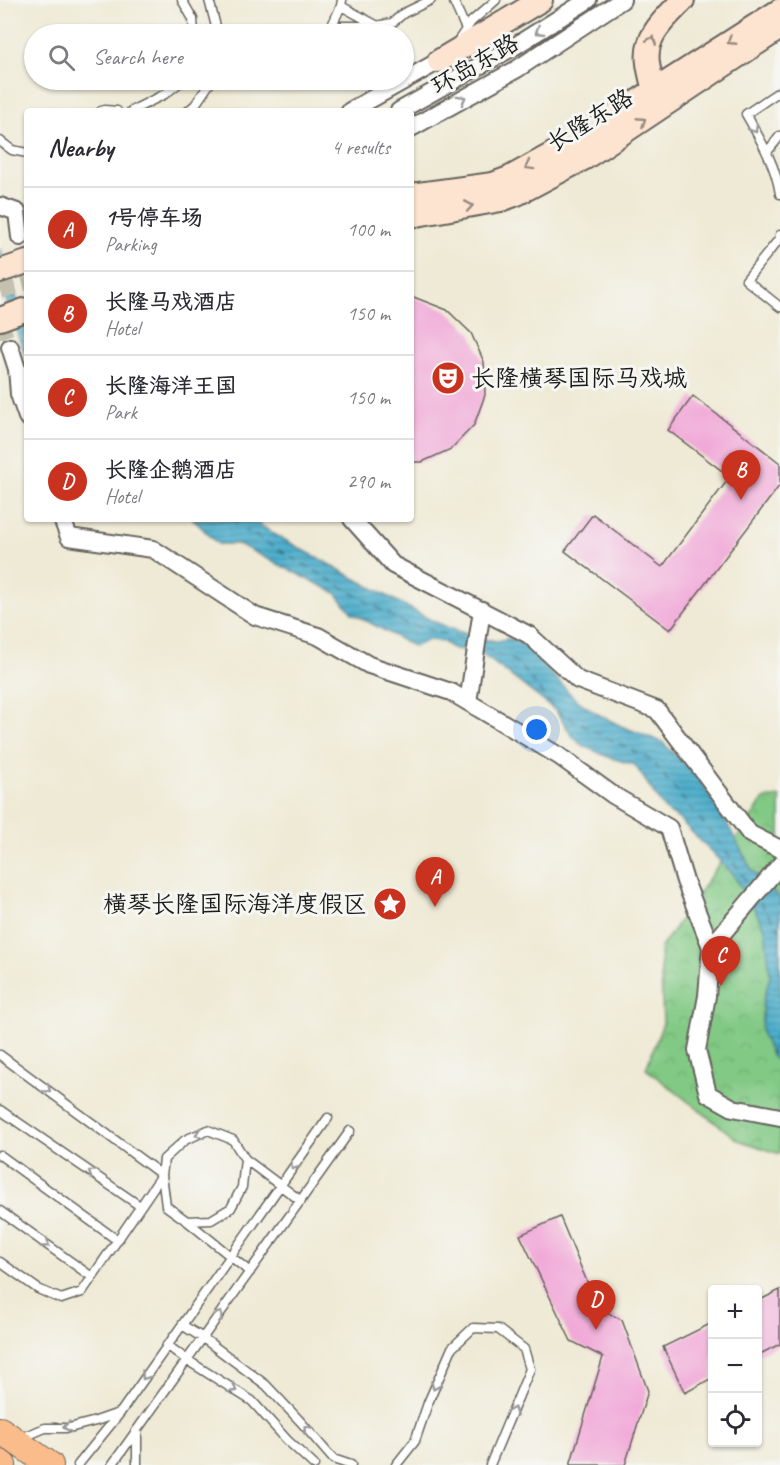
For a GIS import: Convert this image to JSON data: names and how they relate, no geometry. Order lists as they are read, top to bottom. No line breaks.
{"streets":{"main road":["长隆东路"],"street":["环岛东路"]},"places":{"theatre":["长隆横琴国际马戏城"],"place":["横琴长隆国际海洋度假区"]},"page":{"search":"Search here","heading":["Nearby","4 results"],"list":[{"mark":"A","name":"1号停车场","note":"Parking","value":"100 m"},{"mark":"B","name":"长隆马戏酒店","note":"Hotel","value":"150 m"},{"mark":"C","name":"长隆海洋王国","note":"Park","value":"150 m"},{"mark":"D","name":"长隆企鹅酒店","note":"Hotel","value":"290 m"}],"pins":["B","A","C","D"],"map_buttons":["+","−"]}}
